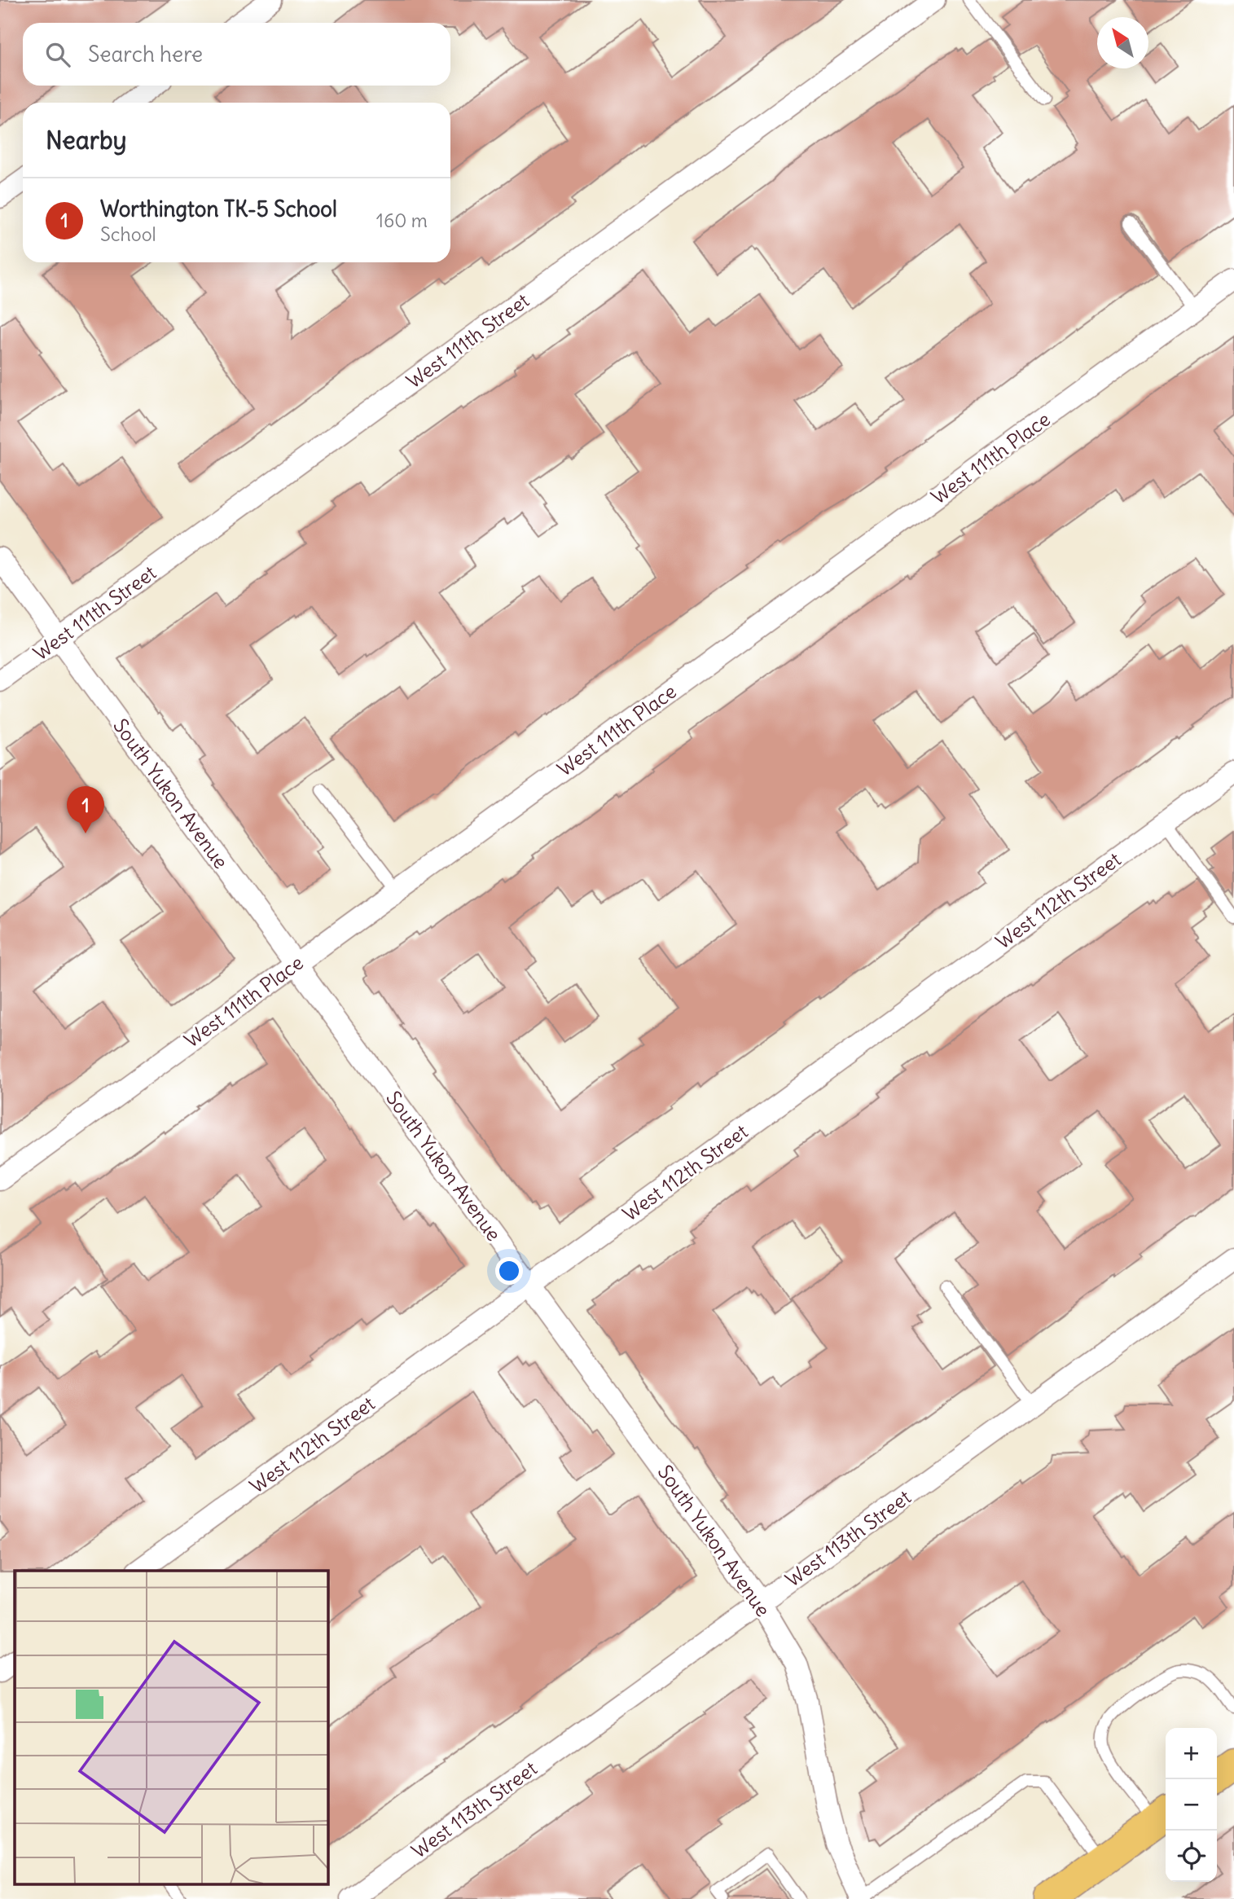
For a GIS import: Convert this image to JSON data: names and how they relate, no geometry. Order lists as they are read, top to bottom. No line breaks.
{"streets":{"street":["West 111th Street","West 111th Place","South Yukon Avenue","West 112th Street","West 113th Street"]},"crossings":[["West 111th Street","South Yukon Avenue"],["West 111th Place","South Yukon Avenue"],["South Yukon Avenue","West 112th Street"],["South Yukon Avenue","West 113th Street"]],"north":"top left","page":{"search":"Search here","heading":"Nearby","list":[{"mark":"1","name":"Worthington TK-5 School","note":"School","value":"160 m"}],"pins":"1","map_buttons":["+","−"]}}
